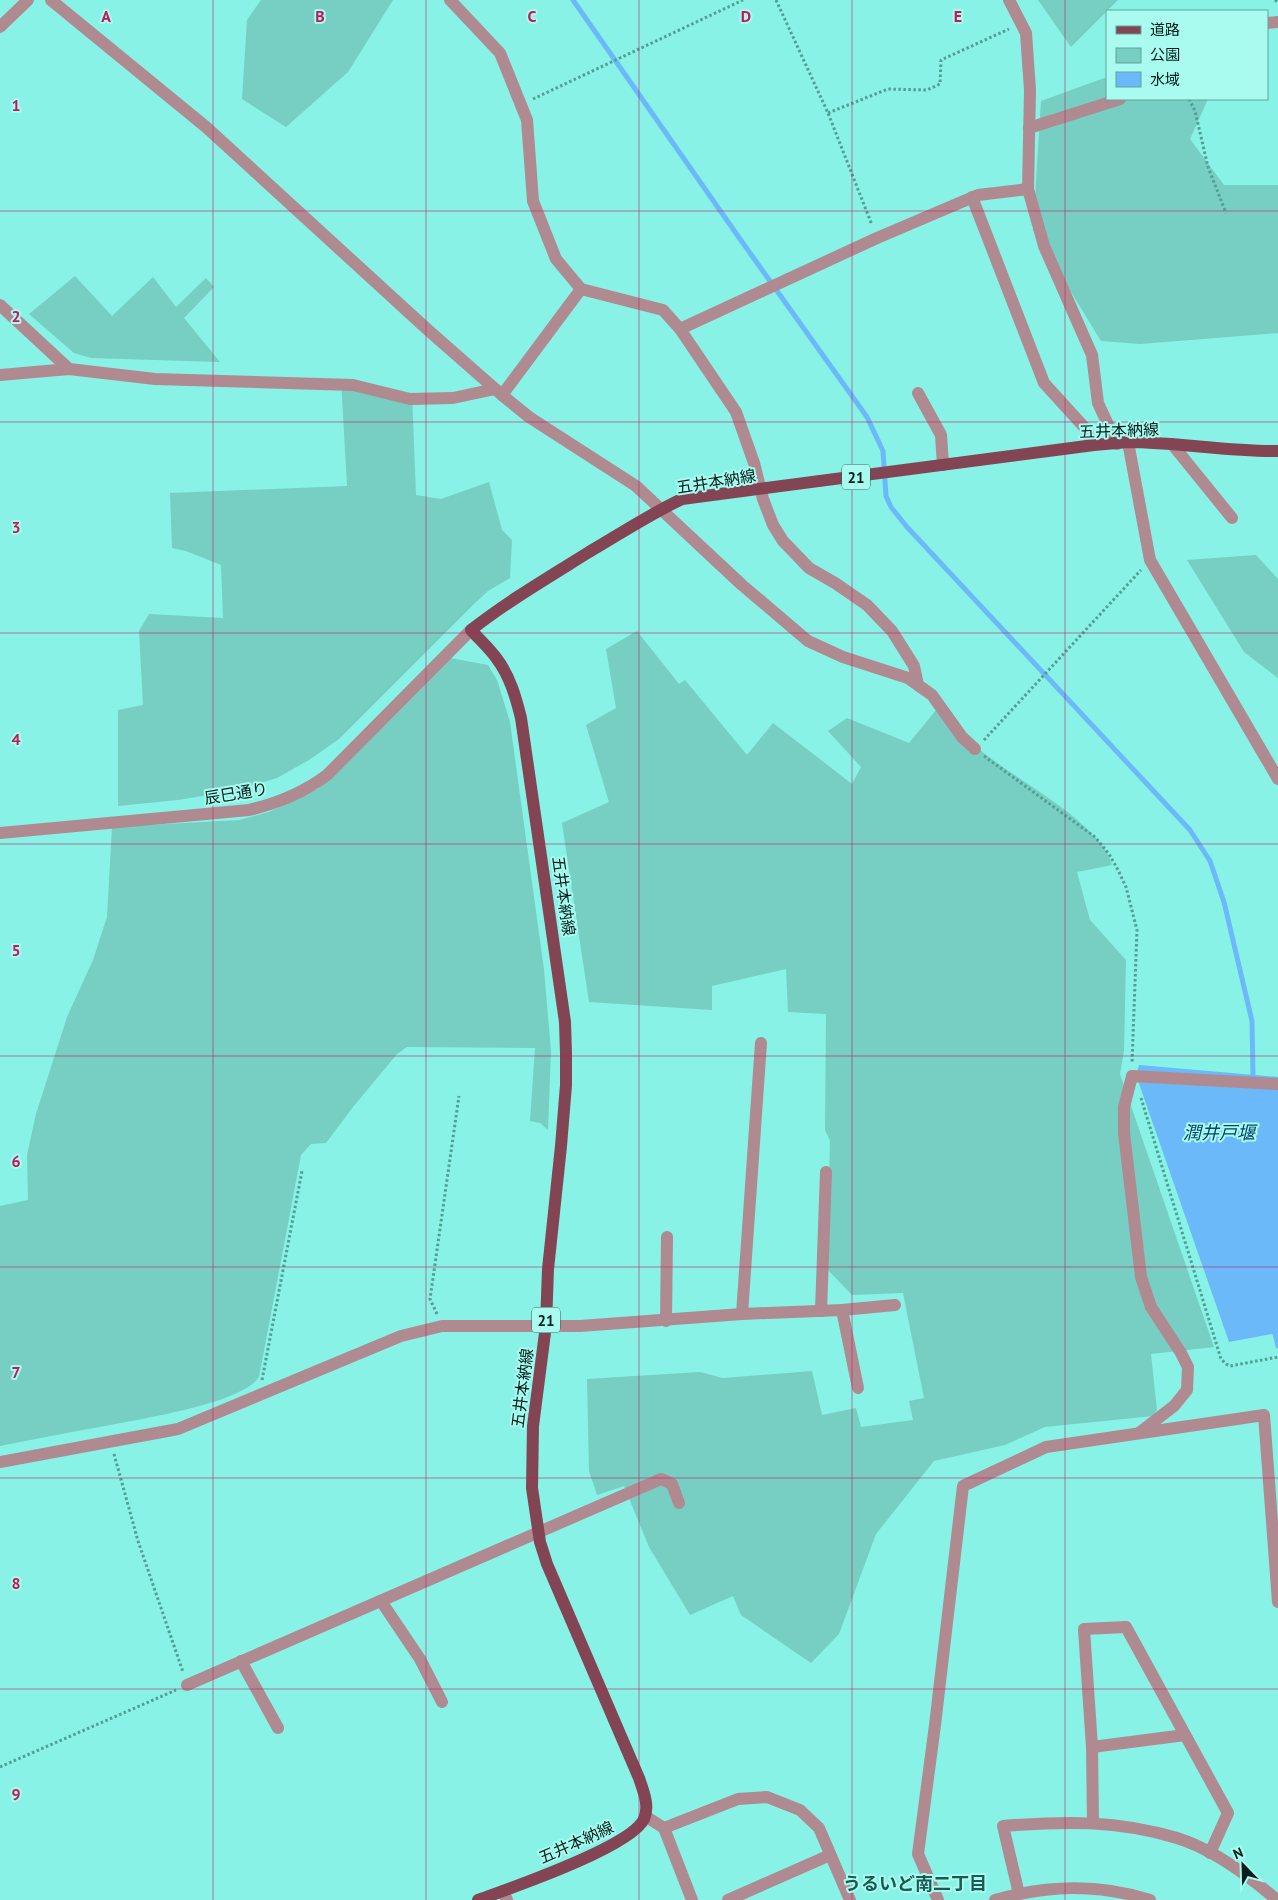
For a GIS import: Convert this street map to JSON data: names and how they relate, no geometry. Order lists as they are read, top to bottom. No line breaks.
{"streets":{"main road":["五井本納線","21"],"street":["辰巳通り"]},"crossings":[["五井本納線","辰巳通り"]],"districts":["うるいど南二丁目"],"water":["潤井戸堰"],"legend":["道路","公園","水域"],"north":"top left","grid":{"columns":["A","B","C","D","E"],"rows":["1","2","3","4","5","6","7","8","9"]}}
